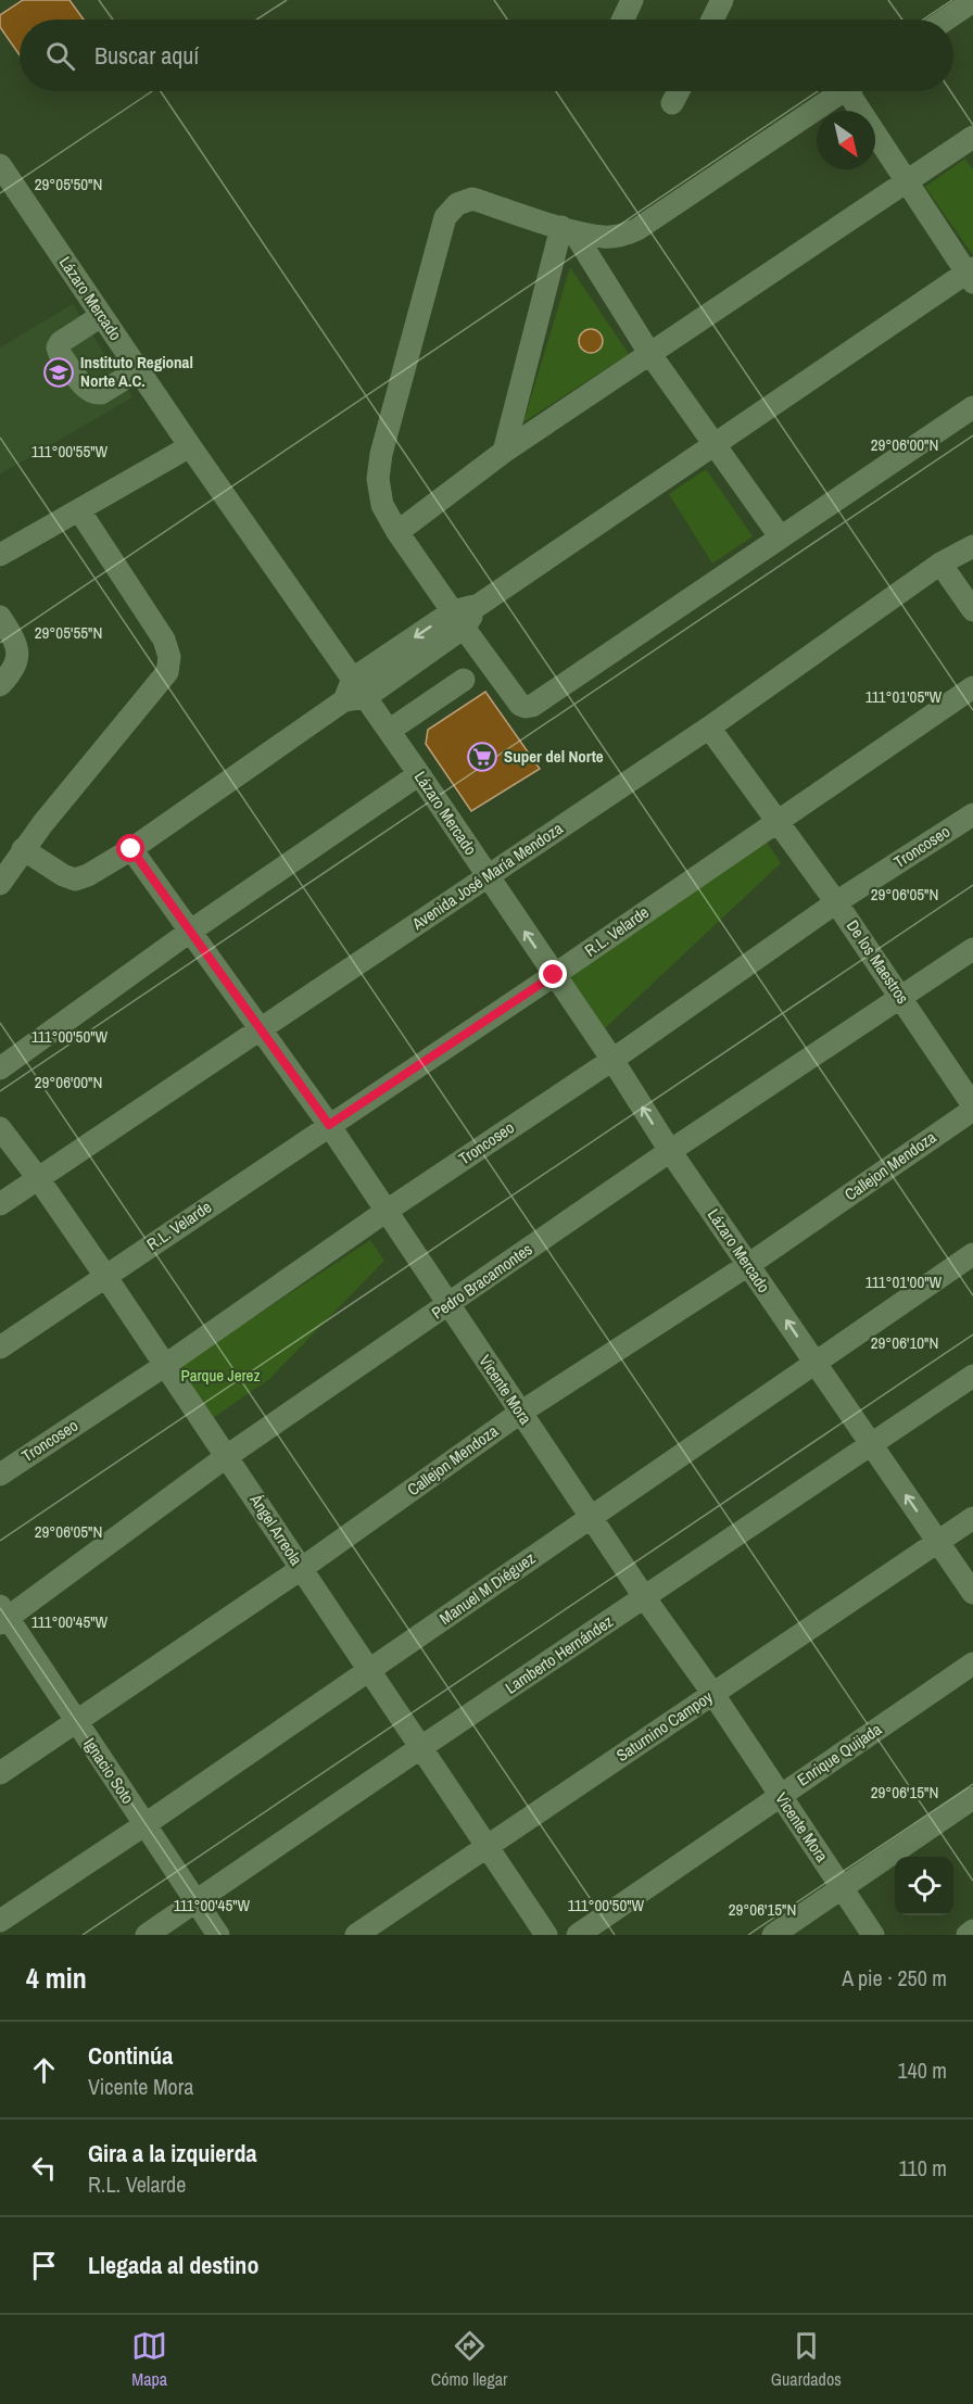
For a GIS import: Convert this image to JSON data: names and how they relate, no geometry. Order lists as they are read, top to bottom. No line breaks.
{"streets":{"street":["Lázaro Mercado","Troncoseo","Avenida José María Mendoza","R.L. Velarde","De los Maestros","Callejon Mendoza","Pedro Bracamontes","Vicente Mora","Ángel Arreola","Manuel M Diéguez","Lamberto Hernández","Saturnino Campoy","Enrique Quijada","Ignacio Soto"]},"crossings":[["Lázaro Mercado","Troncoseo"],["Lázaro Mercado","Avenida José María Mendoza"],["Lázaro Mercado","R.L. Velarde"],["Lázaro Mercado","Callejon Mendoza"],["Lázaro Mercado","Pedro Bracamontes"],["Lázaro Mercado","Manuel M Diéguez"],["Lázaro Mercado","Lamberto Hernández"],["Lázaro Mercado","Saturnino Campoy"],["Troncoseo","De los Maestros"],["Troncoseo","Vicente Mora"],["Troncoseo","Ángel Arreola"],["Avenida José María Mendoza","De los Maestros"],["Avenida José María Mendoza","Vicente Mora"],["Avenida José María Mendoza","Ángel Arreola"],["R.L. Velarde","De los Maestros"],["R.L. Velarde","Vicente Mora"],["R.L. Velarde","Ángel Arreola"],["De los Maestros","Callejon Mendoza"],["De los Maestros","Pedro Bracamontes"],["Callejon Mendoza","Vicente Mora"],["Callejon Mendoza","Ángel Arreola"],["Callejon Mendoza","Ignacio Soto"],["Pedro Bracamontes","Vicente Mora"],["Pedro Bracamontes","Ángel Arreola"],["Pedro Bracamontes","Ignacio Soto"],["Vicente Mora","Manuel M Diéguez"],["Vicente Mora","Lamberto Hernández"],["Vicente Mora","Saturnino Campoy"],["Vicente Mora","Enrique Quijada"],["Ángel Arreola","Manuel M Diéguez"],["Ángel Arreola","Lamberto Hernández"],["Ángel Arreola","Saturnino Campoy"],["Manuel M Diéguez","Ignacio Soto"],["Lamberto Hernández","Ignacio Soto"]],"parks":["Parque Jerez"],"places":{"school or university":["Instituto Regional Norte A.C."],"supermarket":["Super del Norte"]},"north":"bottom right","page":{"search":"Buscar aquí","heading":["4 min","A pie · 250 m"],"list":[["Continúa","Vicente Mora","140 m"],["Gira a la izquierda","R.L. Velarde","110 m"],"Llegada al destino"],"nav":["Mapa","Cómo llegar","Guardados"]},"coordinates":["29°05'50\"N","29°06'00\"N","111°00'55\"W","29°05'55\"N","111°01'05\"W","29°06'05\"N","111°00'50\"W","111°01'00\"W","29°06'10\"N","111°00'45\"W","29°06'15\"N"]}
